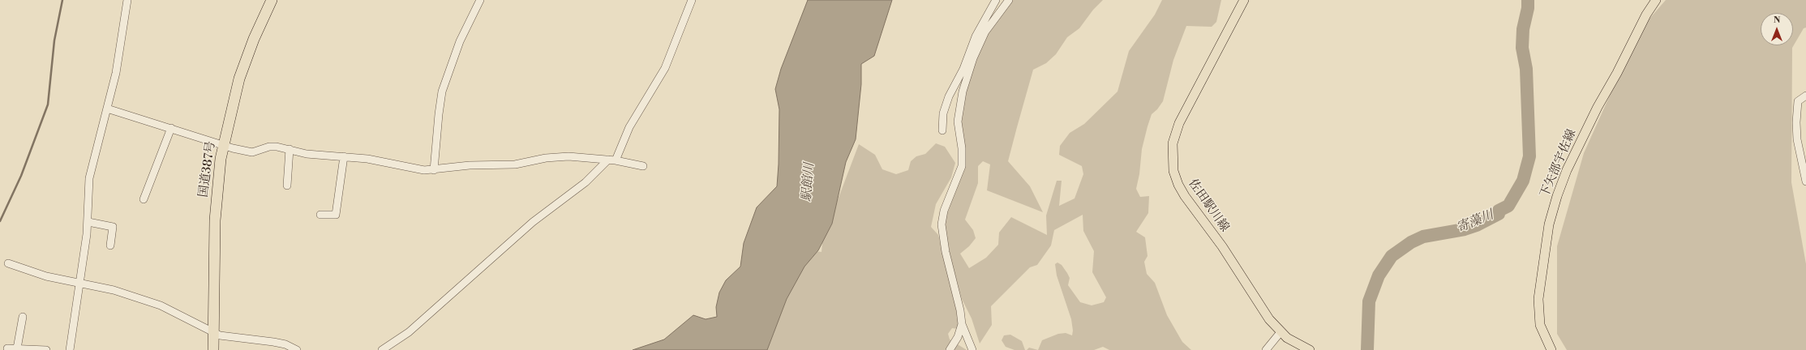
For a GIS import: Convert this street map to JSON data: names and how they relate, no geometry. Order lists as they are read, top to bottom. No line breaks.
{"streets":{"highway":["国道387号"],"main road":["下矢部宇佐線","佐田駅川線"]},"water":["駅館川","寄藻川"],"north":"top"}
